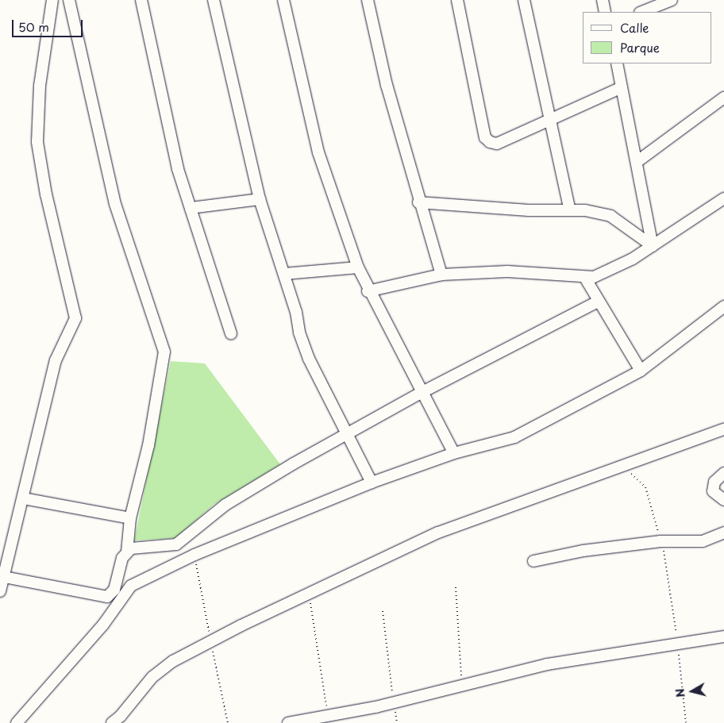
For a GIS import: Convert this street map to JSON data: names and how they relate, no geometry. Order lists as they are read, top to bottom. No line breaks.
{"legend":["Calle","Parque"],"scale_bar":"50 m","north":"left"}
